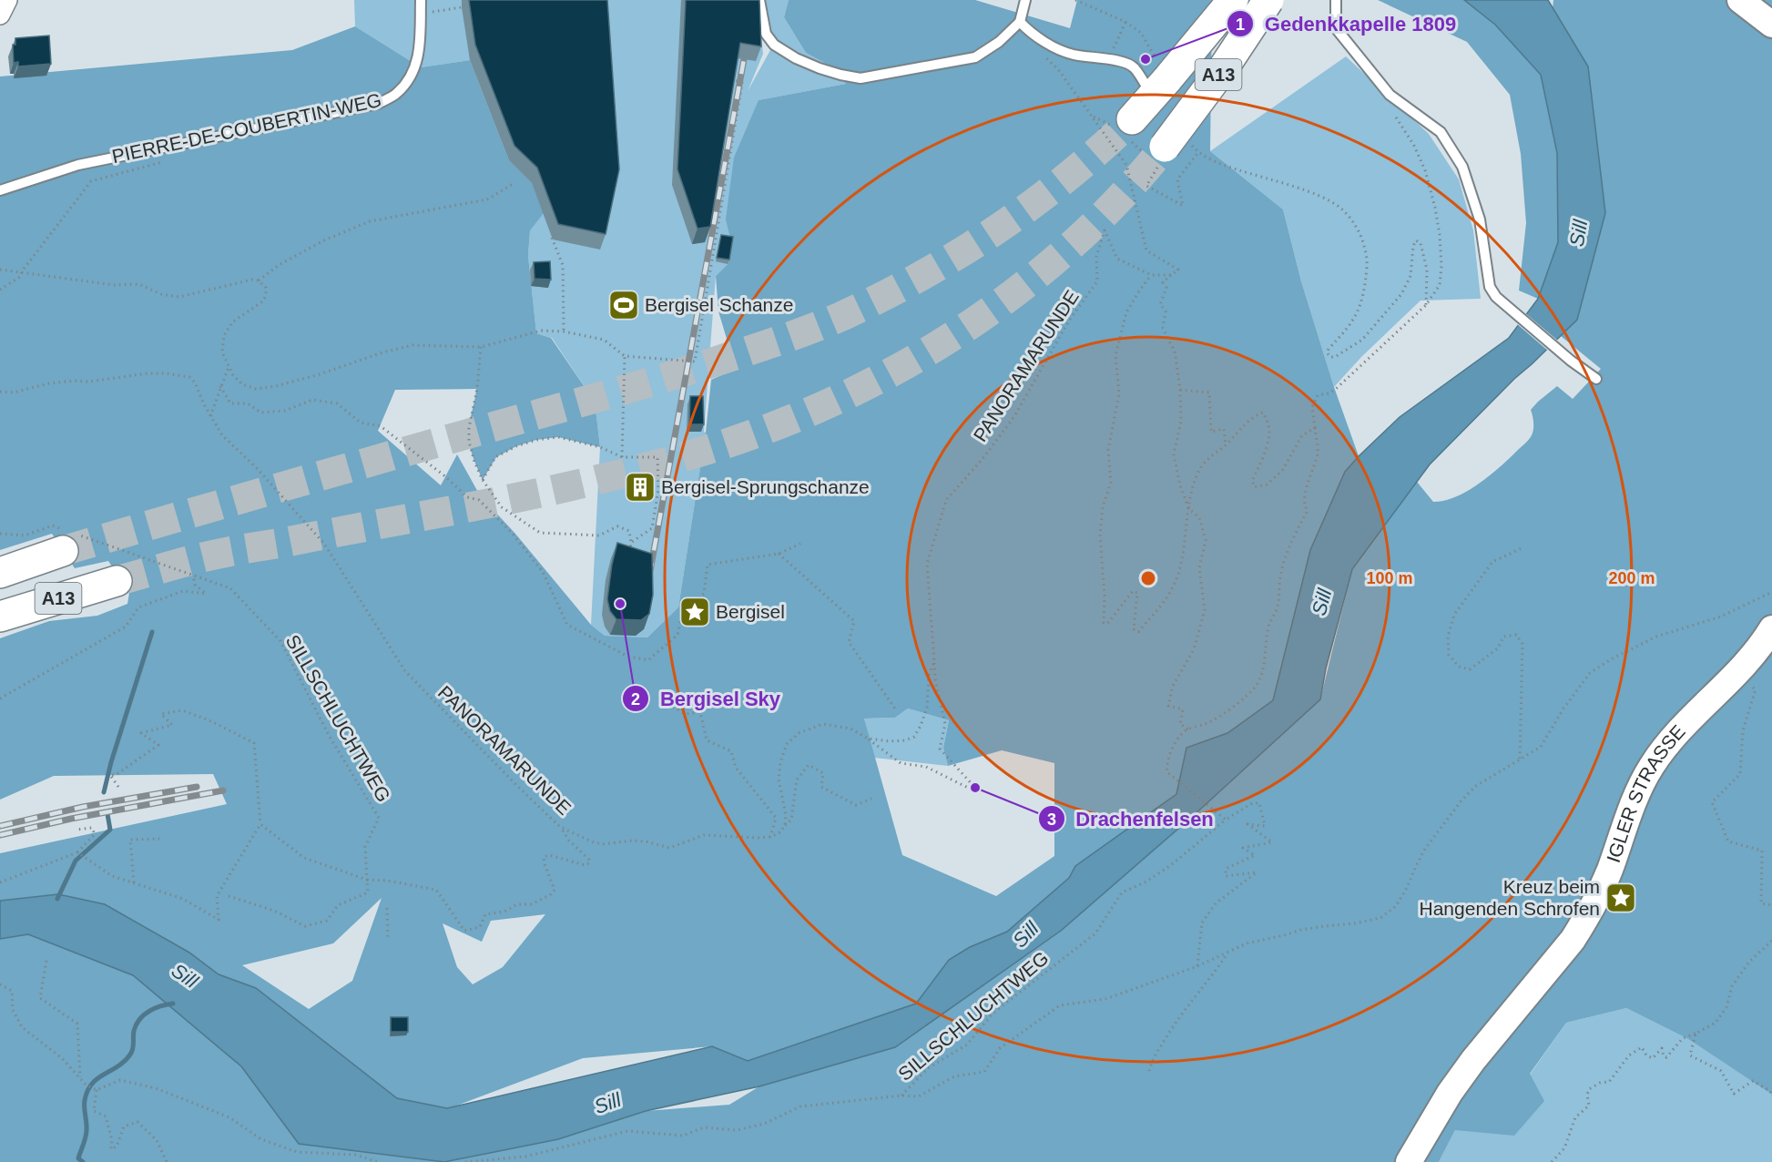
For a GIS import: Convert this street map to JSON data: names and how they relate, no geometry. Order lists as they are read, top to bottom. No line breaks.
{"streets":{"highway":["A13"],"main road":["IGLER STRASSE"],"lane":["PIERRE-DE-COUBERTIN-WEG"],"path":["PANORAMARUNDE","SILLSCHLUCHTWEG"]},"crossings":[["A13","SILLSCHLUCHTWEG"]],"water":["Sill"],"places":{"other":["Gedenkkapelle 1809","Bergisel Sky","Drachenfelsen"],"sports":["Bergisel Schanze"],"building":["Bergisel-Sprungschanze"],"place":["Bergisel","Kreuz beim Hangenden Schrofen"]},"rings":["100 m","200 m"]}
